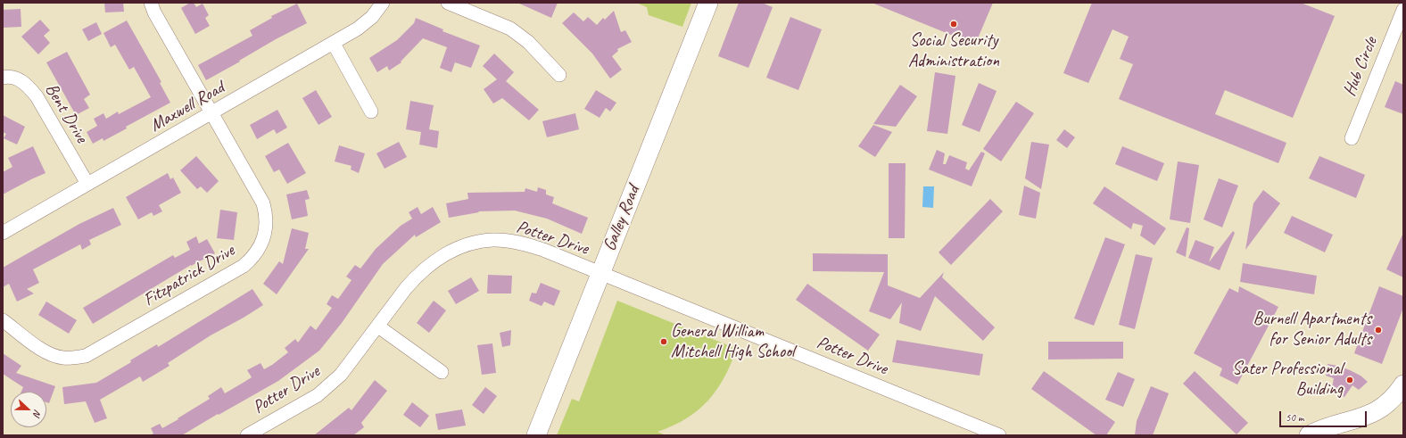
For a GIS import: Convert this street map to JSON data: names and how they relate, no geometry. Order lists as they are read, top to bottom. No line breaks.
{"streets":{"main road":["Galley Road"],"street":["Hub Circle","Maxwell Road","Bent Drive","Potter Drive","Fitzpatrick Drive"]},"crossings":[["Maxwell Road","Bent Drive"],["Maxwell Road","Fitzpatrick Drive"],["Galley Road","Potter Drive"]],"places":["Social Security Administration","Burnell Apartments for Senior Adults","General William Mitchell High School","Sater Professional Building"],"scale_bar":"50 m","north":"right"}
